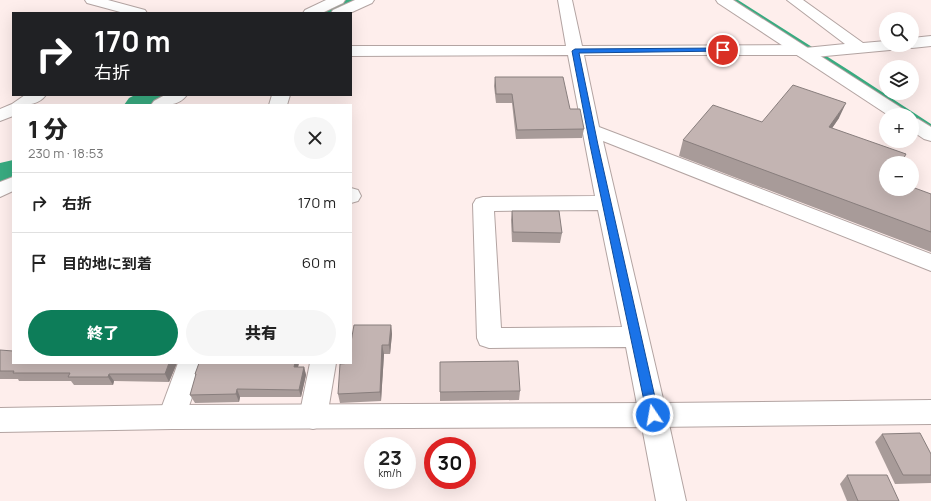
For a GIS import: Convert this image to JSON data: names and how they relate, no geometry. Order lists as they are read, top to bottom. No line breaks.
{"page":{"map_buttons":["+","−"],"turn":["170 m","右折"],"heading":["1 分","230 m · 18:53"],"list":[{"name":"右折","value":"170 m"},{"name":"目的地に到着","value":"60 m"}],"buttons":["終了","共有"],"speed":"23 km/h","limit":"30"}}
